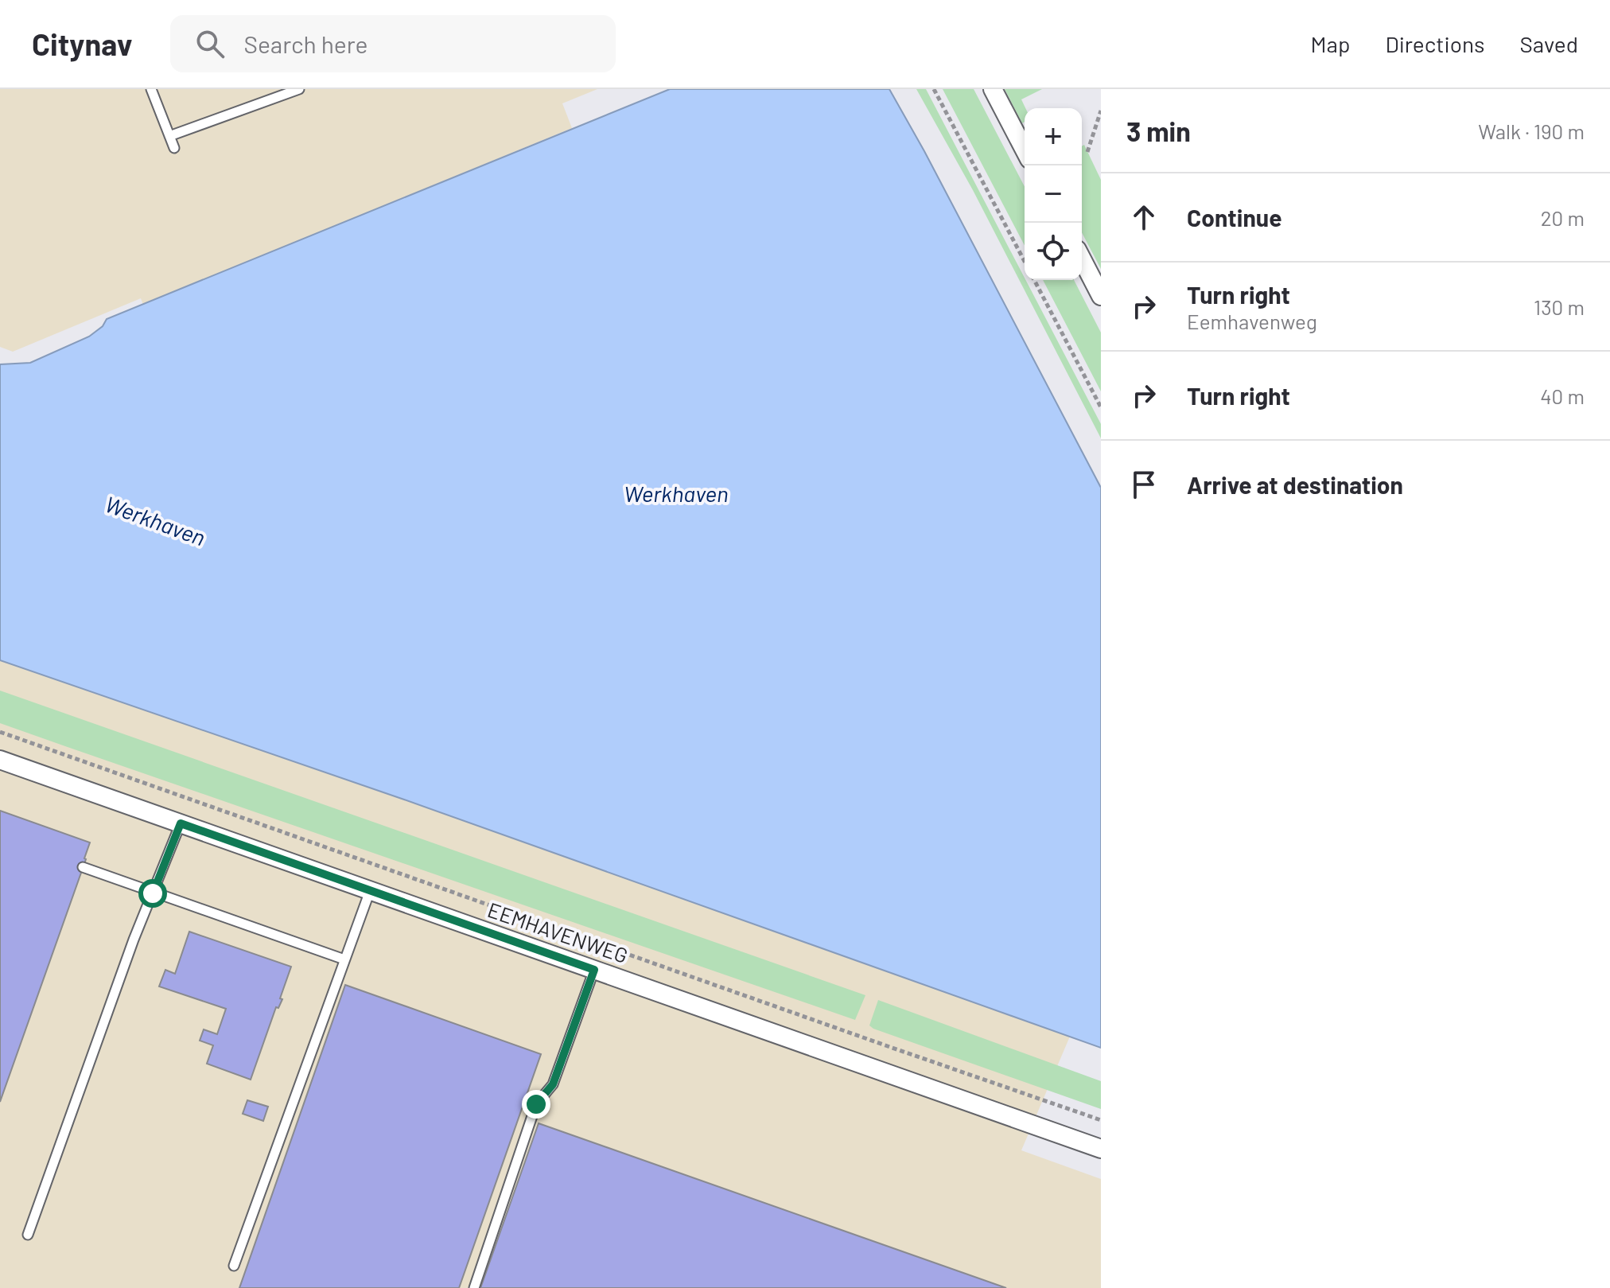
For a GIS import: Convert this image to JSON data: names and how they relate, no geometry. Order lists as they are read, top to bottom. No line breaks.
{"streets":{"street":["EEMHAVENWEG"]},"water":["Werkhaven"],"page":{"header":"Citynav","search":"Search here","nav":["Map","Directions","Saved"],"heading":["3 min","Walk · 190 m"],"map_buttons":["+","−"],"list":[["Continue","20 m"],["Turn right","Eemhavenweg","130 m"],["Turn right","40 m"],"Arrive at destination"]}}
